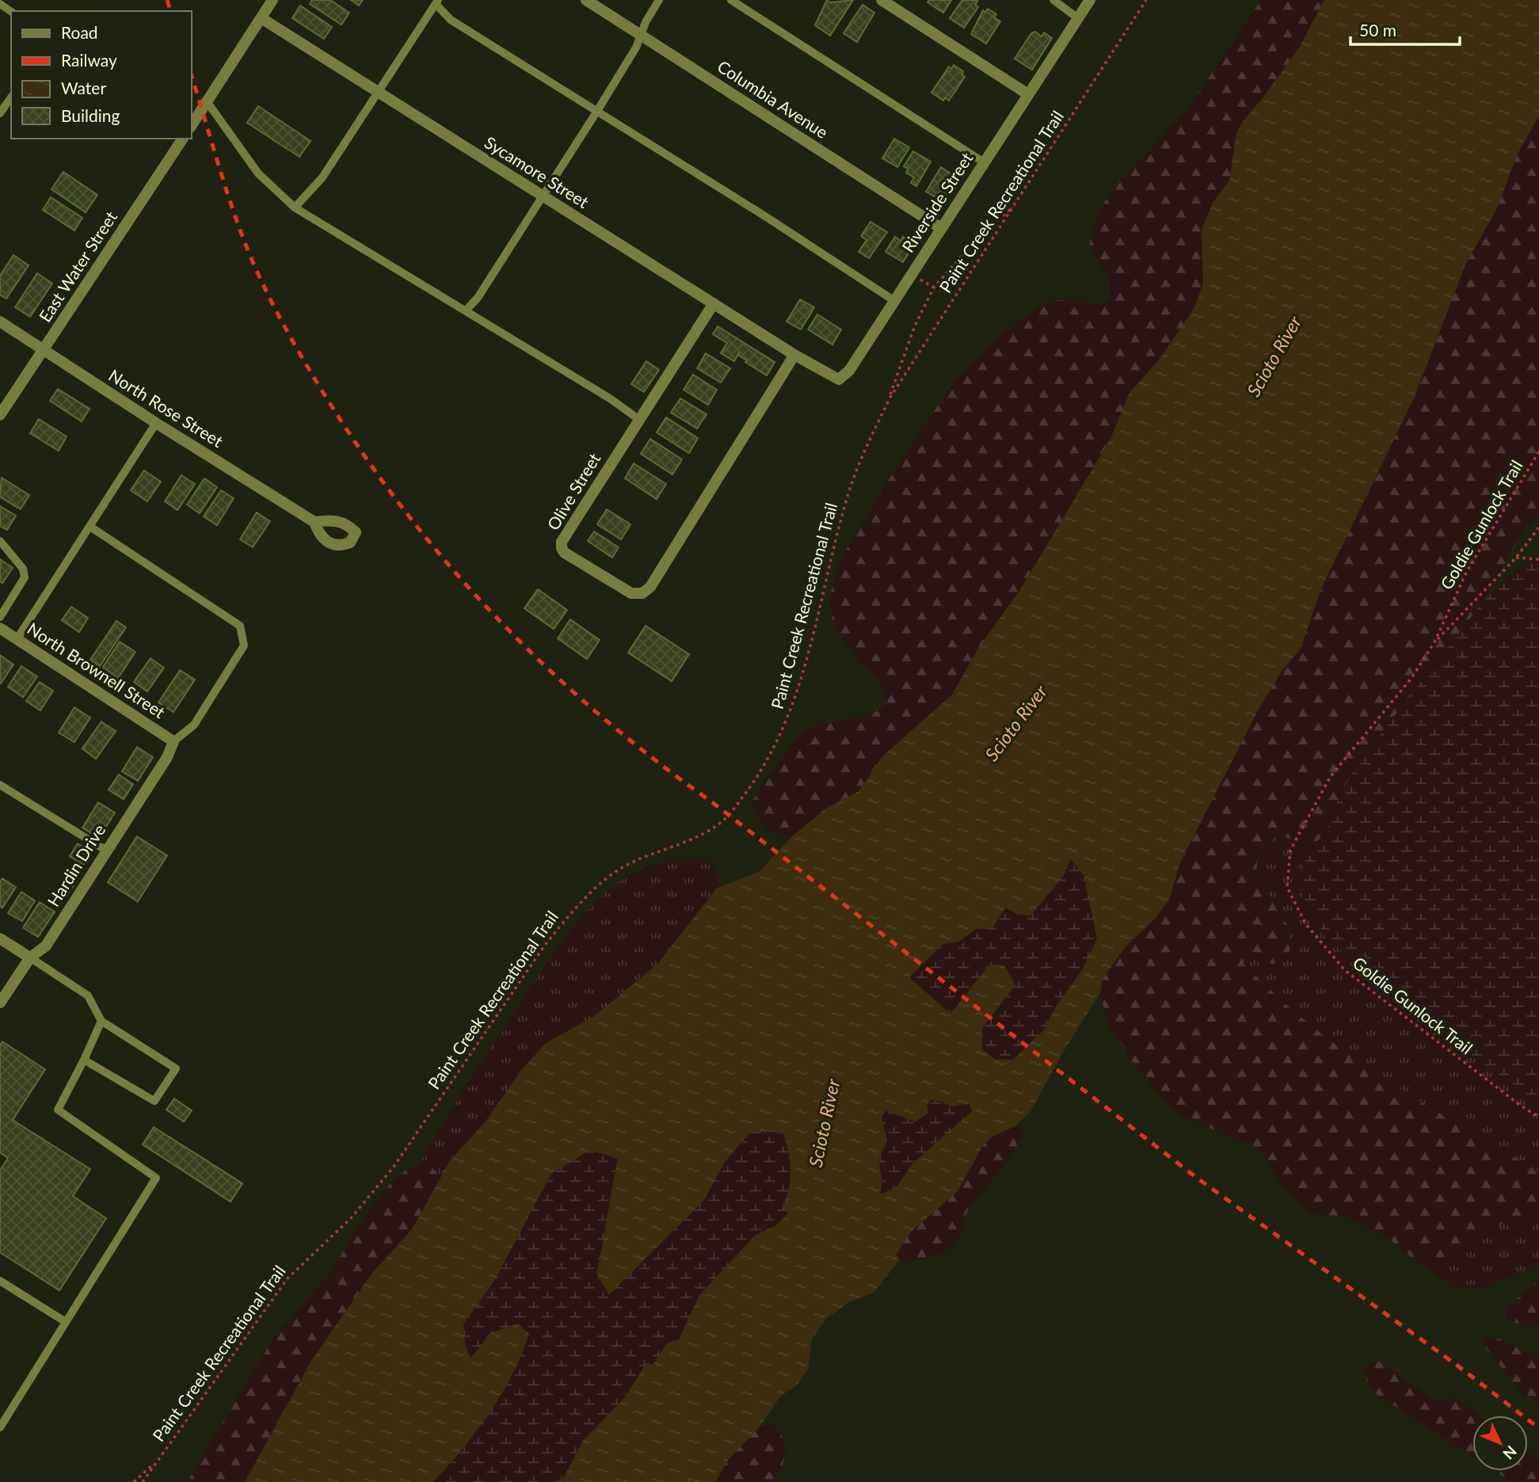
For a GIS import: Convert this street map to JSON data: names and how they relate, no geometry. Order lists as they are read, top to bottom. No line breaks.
{"streets":{"street":["Columbia Avenue","Sycamore Street","Riverside Street","East Water Street","North Rose Street","Olive Street","North Brownell Street","Hardin Drive"],"path":["Paint Creek Recreational Trail","Goldie Gunlock Trail"]},"crossings":[["Columbia Avenue","Riverside Street"],["Sycamore Street","Riverside Street"],["Sycamore Street","Olive Street"],["Riverside Street","Olive Street"],["East Water Street","North Rose Street"],["North Brownell Street","Hardin Drive"]],"water":["Scioto River"],"legend":["Road","Railway","Water","Building"],"scale_bar":"50 m","north":"bottom right"}
